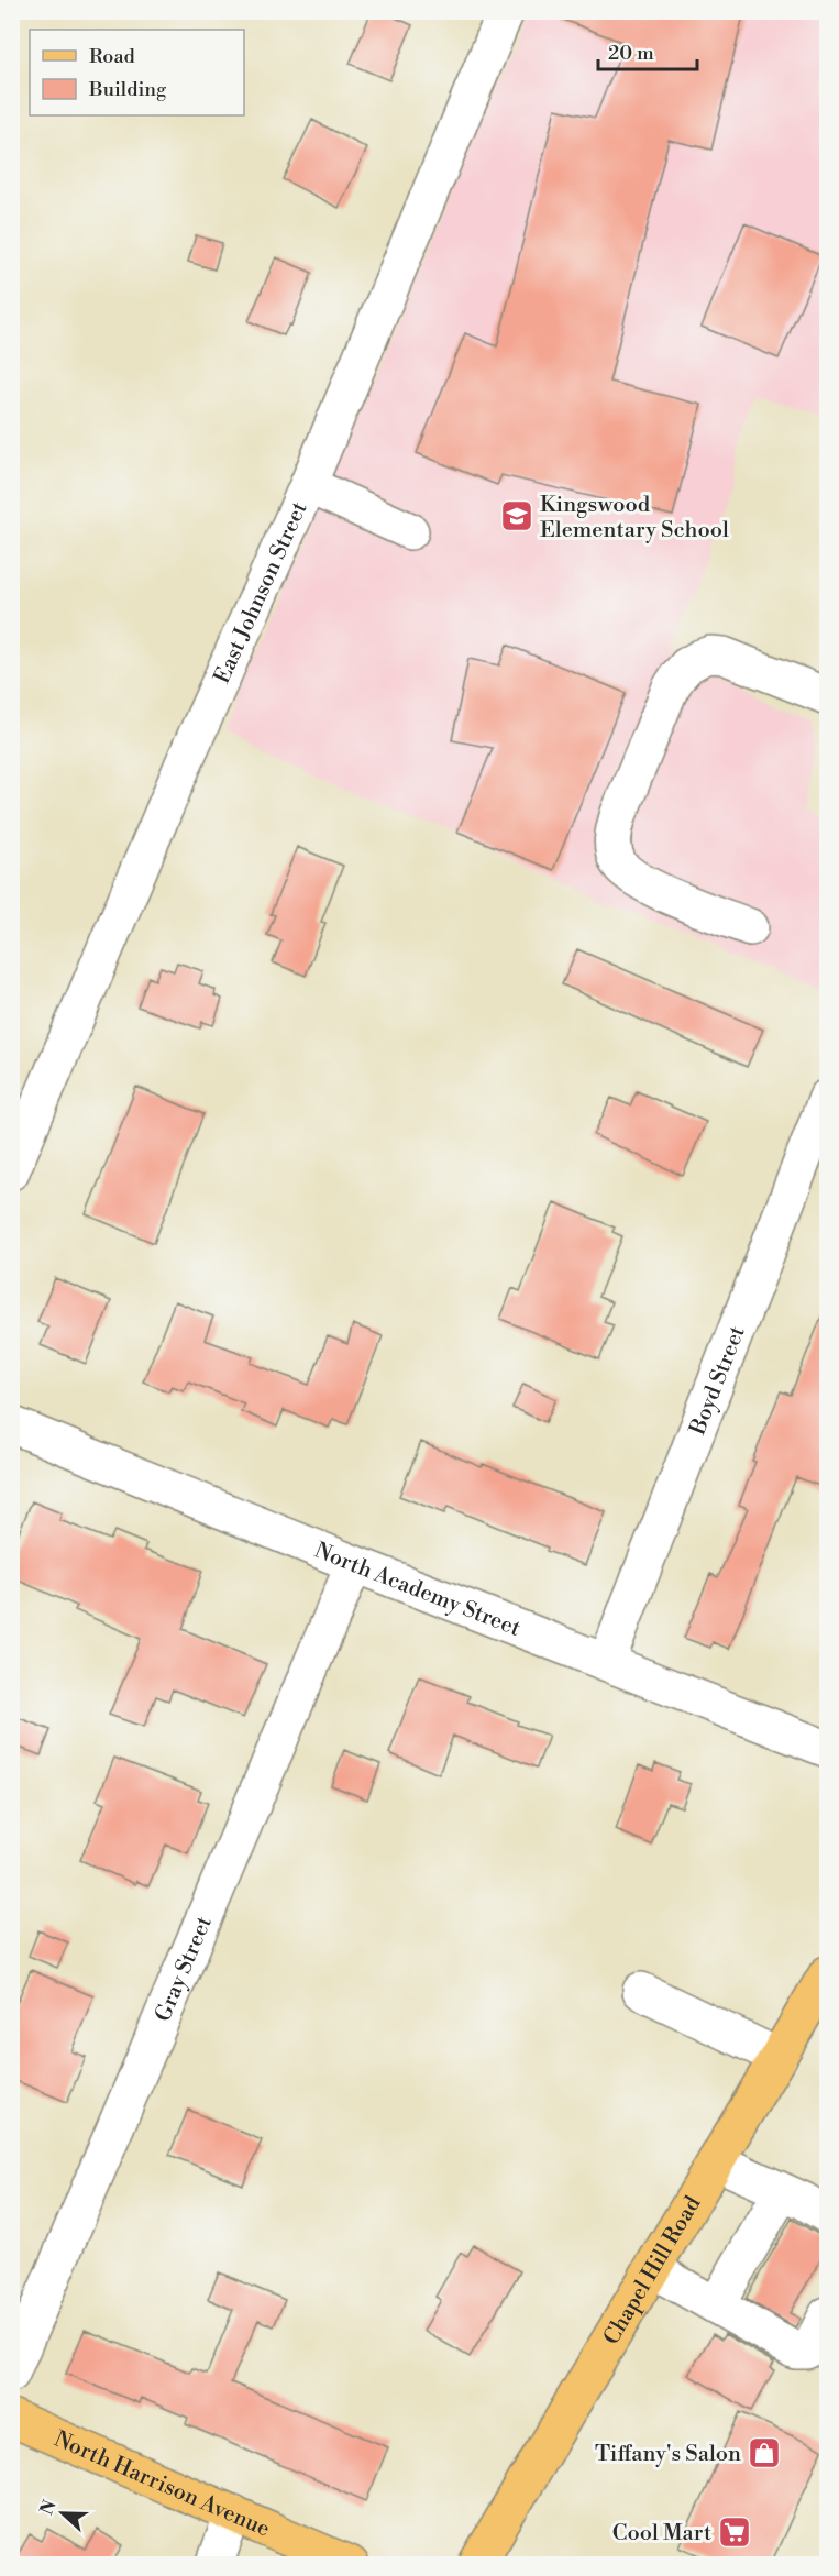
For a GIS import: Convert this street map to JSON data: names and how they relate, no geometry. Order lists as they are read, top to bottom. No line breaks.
{"streets":{"main road":["Chapel Hill Road","North Harrison Avenue"],"street":["East Johnson Street","Boyd Street","North Academy Street","Gray Street"]},"crossings":[["Boyd Street","North Academy Street"],["North Academy Street","Gray Street"]],"places":{"school or university":["Kingswood Elementary School"],"shop":["Tiffany's Salon"],"supermarket":["Cool Mart"]},"legend":["Road","Building"],"scale_bar":"20 m","north":"left"}
